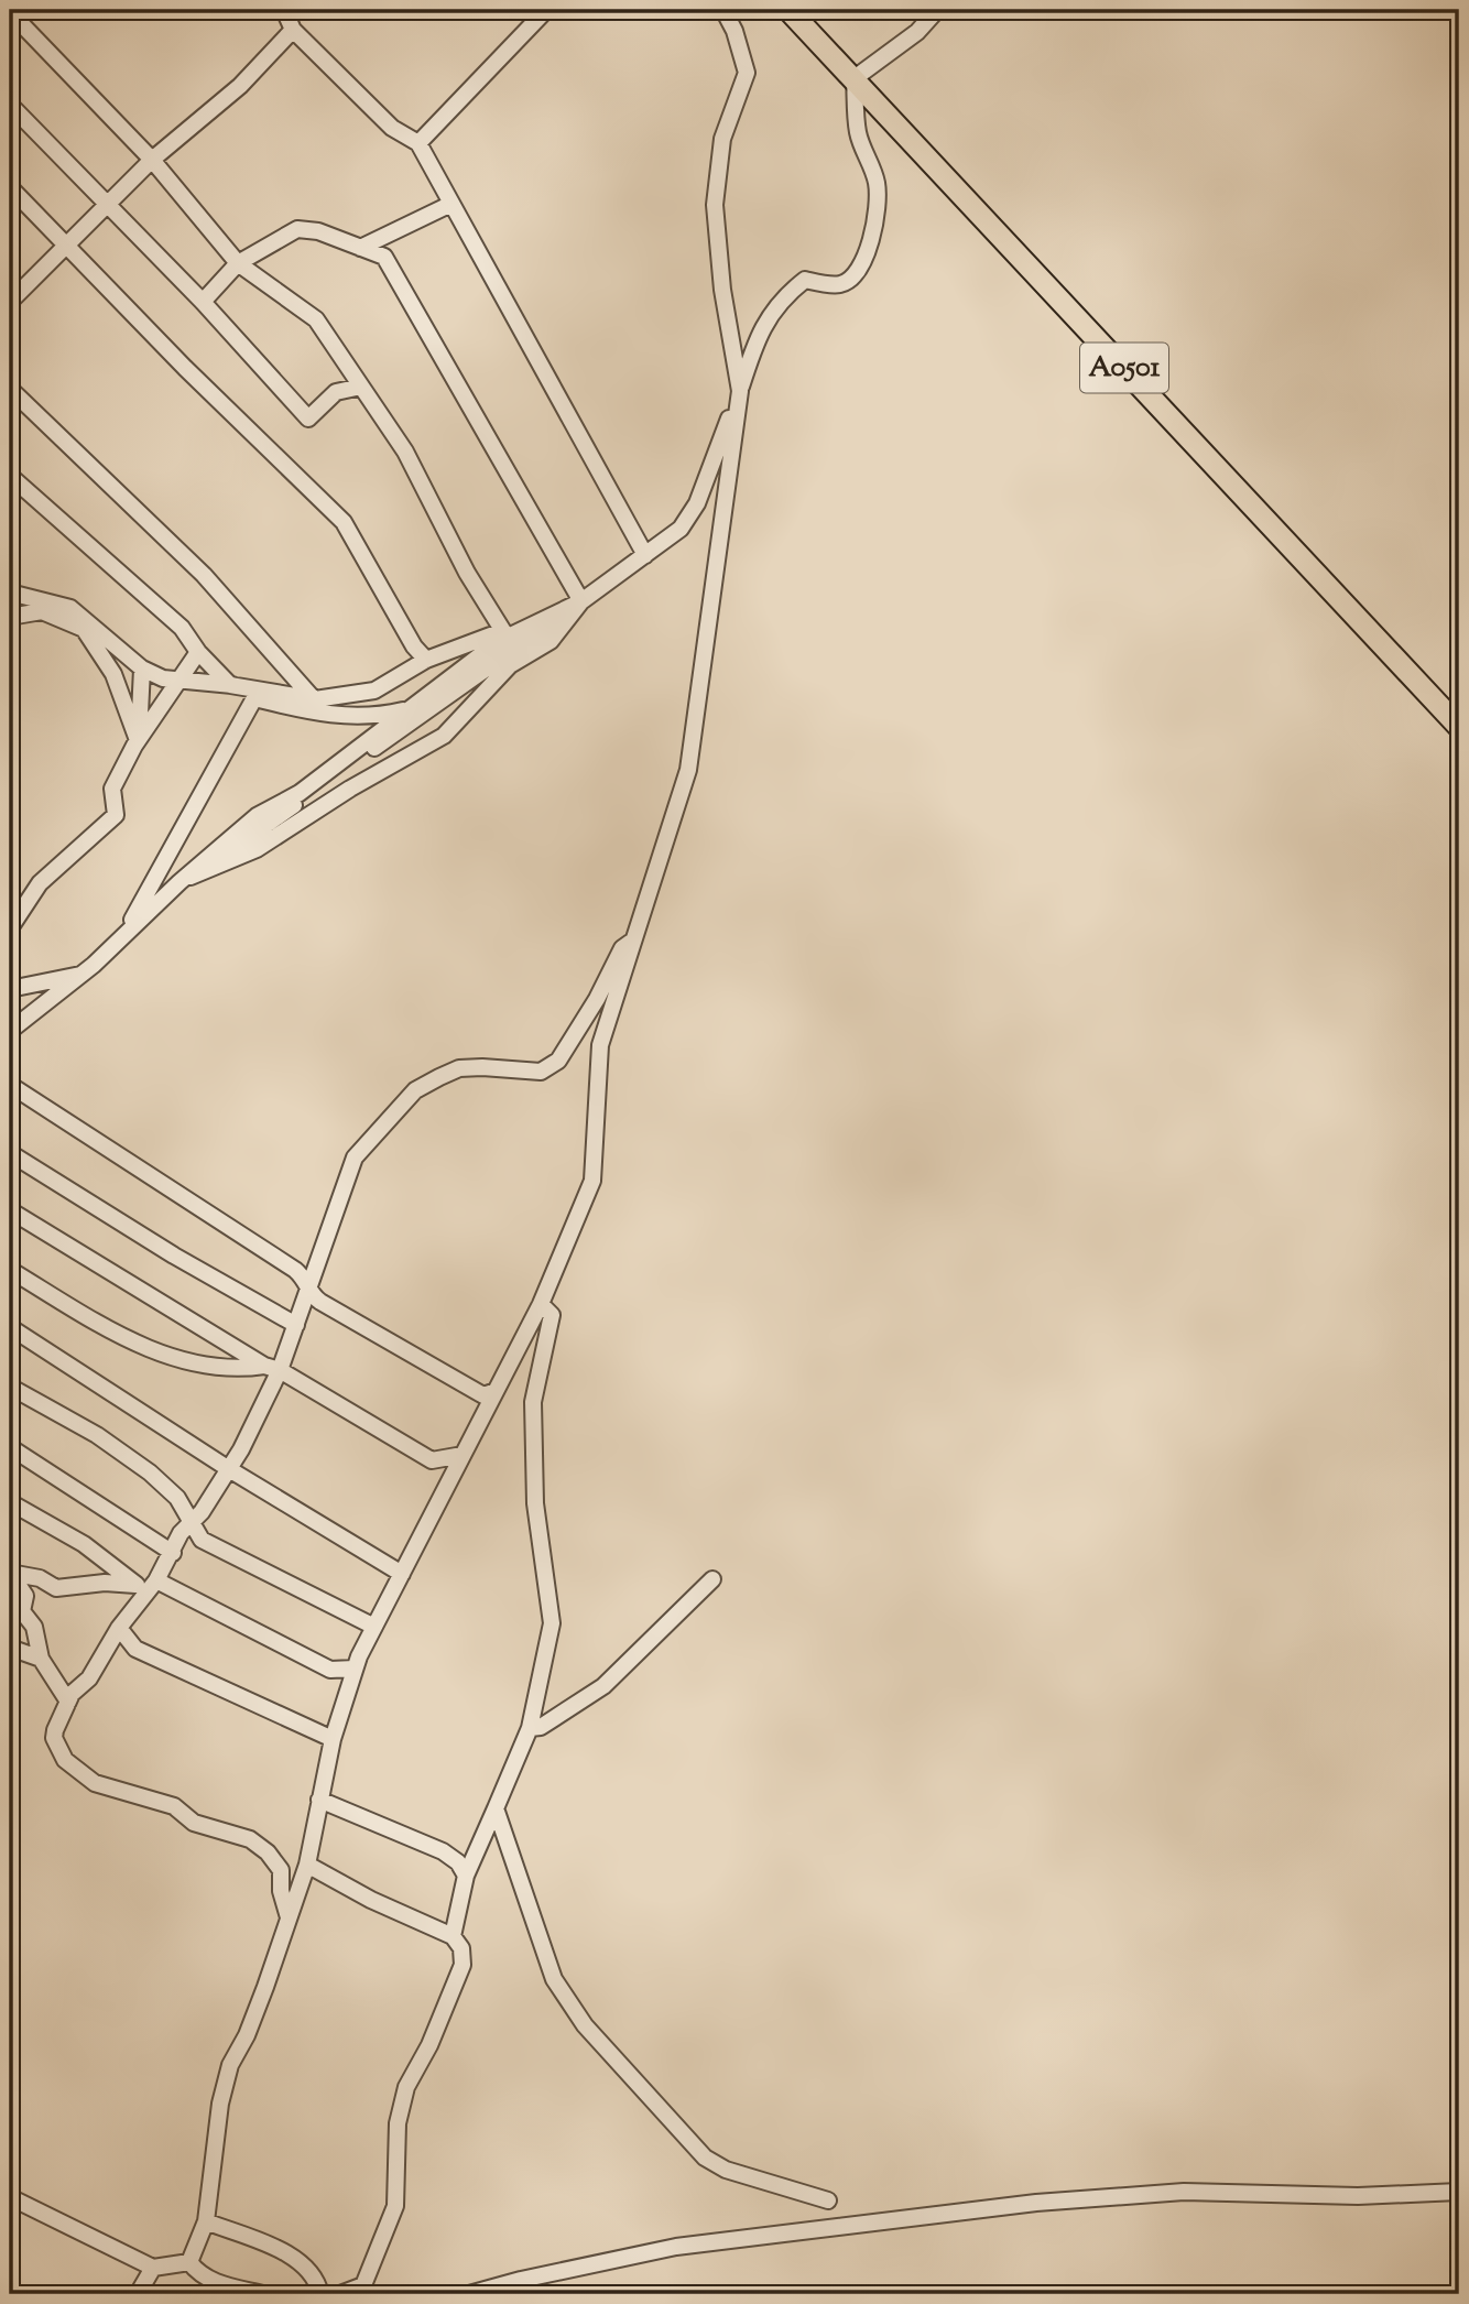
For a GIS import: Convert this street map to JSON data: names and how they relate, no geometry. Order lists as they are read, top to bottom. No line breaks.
{"streets":{"highway":["A0501"]}}
